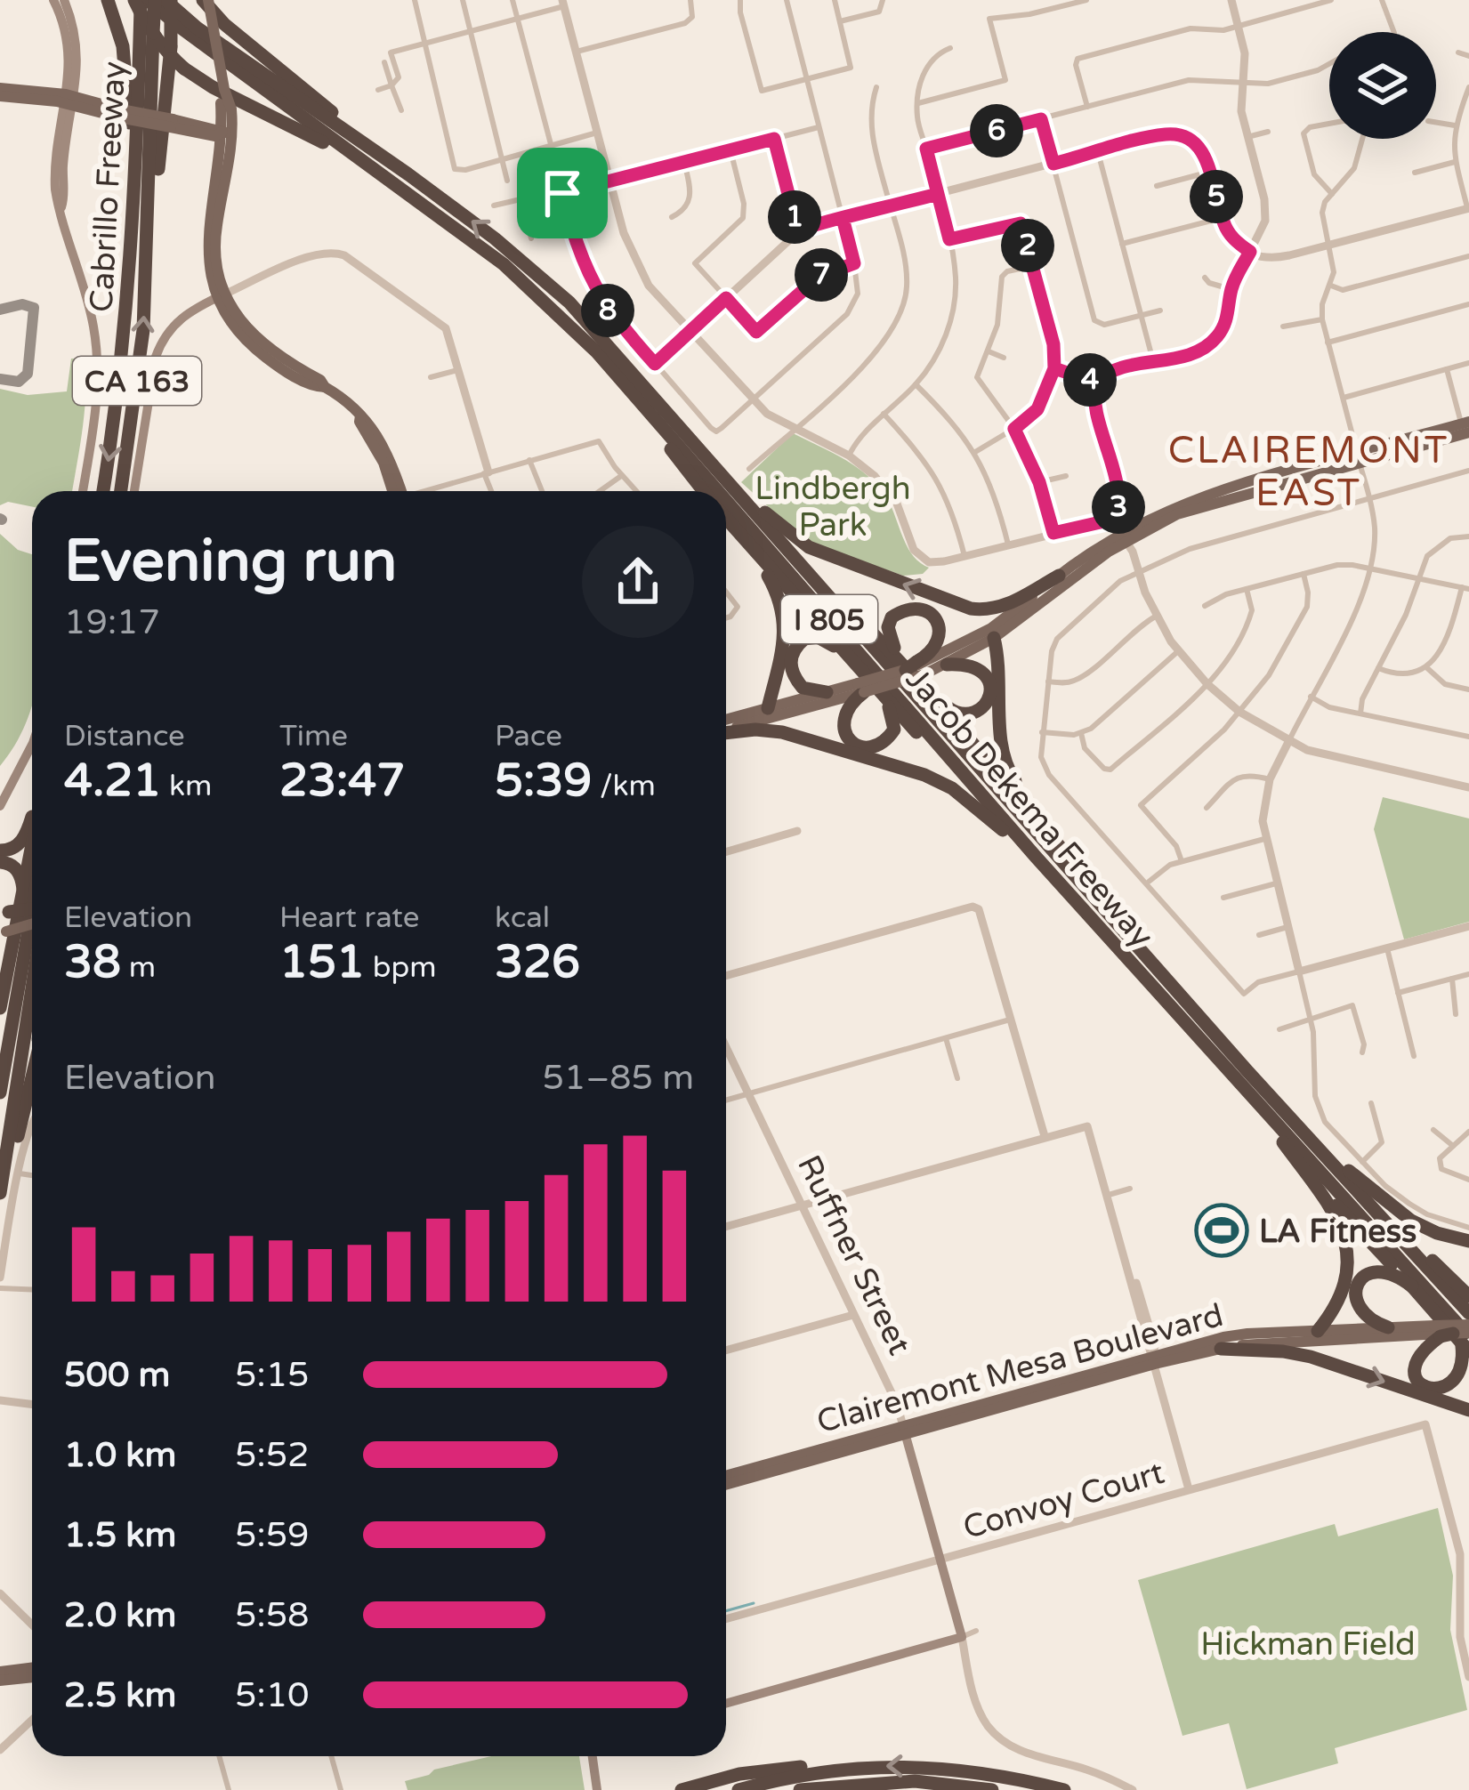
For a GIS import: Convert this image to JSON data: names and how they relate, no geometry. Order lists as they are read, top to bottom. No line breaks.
{"streets":{"highway":["Cabrillo Freeway","CA 163","I 805","Jacob Dekema Freeway"],"main road":["Ruffner Street","Clairemont Mesa Boulevard"],"street":["Convoy Court"]},"crossings":[["Cabrillo Freeway","Jacob Dekema Freeway"],["Jacob Dekema Freeway","Clairemont Mesa Boulevard"],["Ruffner Street","Clairemont Mesa Boulevard"],["Ruffner Street","Convoy Court"]],"districts":["CLAIREMONT EAST"],"parks":["Lindbergh Park","Hickman Field"],"places":{"sports":["LA Fitness"]},"page":{"pins":["6","5","1","2","7","8","4","3"],"heading":["Evening run","19:17"],"stats":[["Distance","4.21 km"],["Time","23:47"],["Pace","5:39 /km"],["Elevation","38 m"],["Heart rate","151 bpm"],["kcal","326"]],"chart":["Elevation","51–85 m"],"list":[{"name":"500 m","note":"5:15"},{"name":"1.0 km","note":"5:52"},{"name":"1.5 km","note":"5:59"},{"name":"2.0 km","note":"5:58"},{"name":"2.5 km","note":"5:10"}]}}
